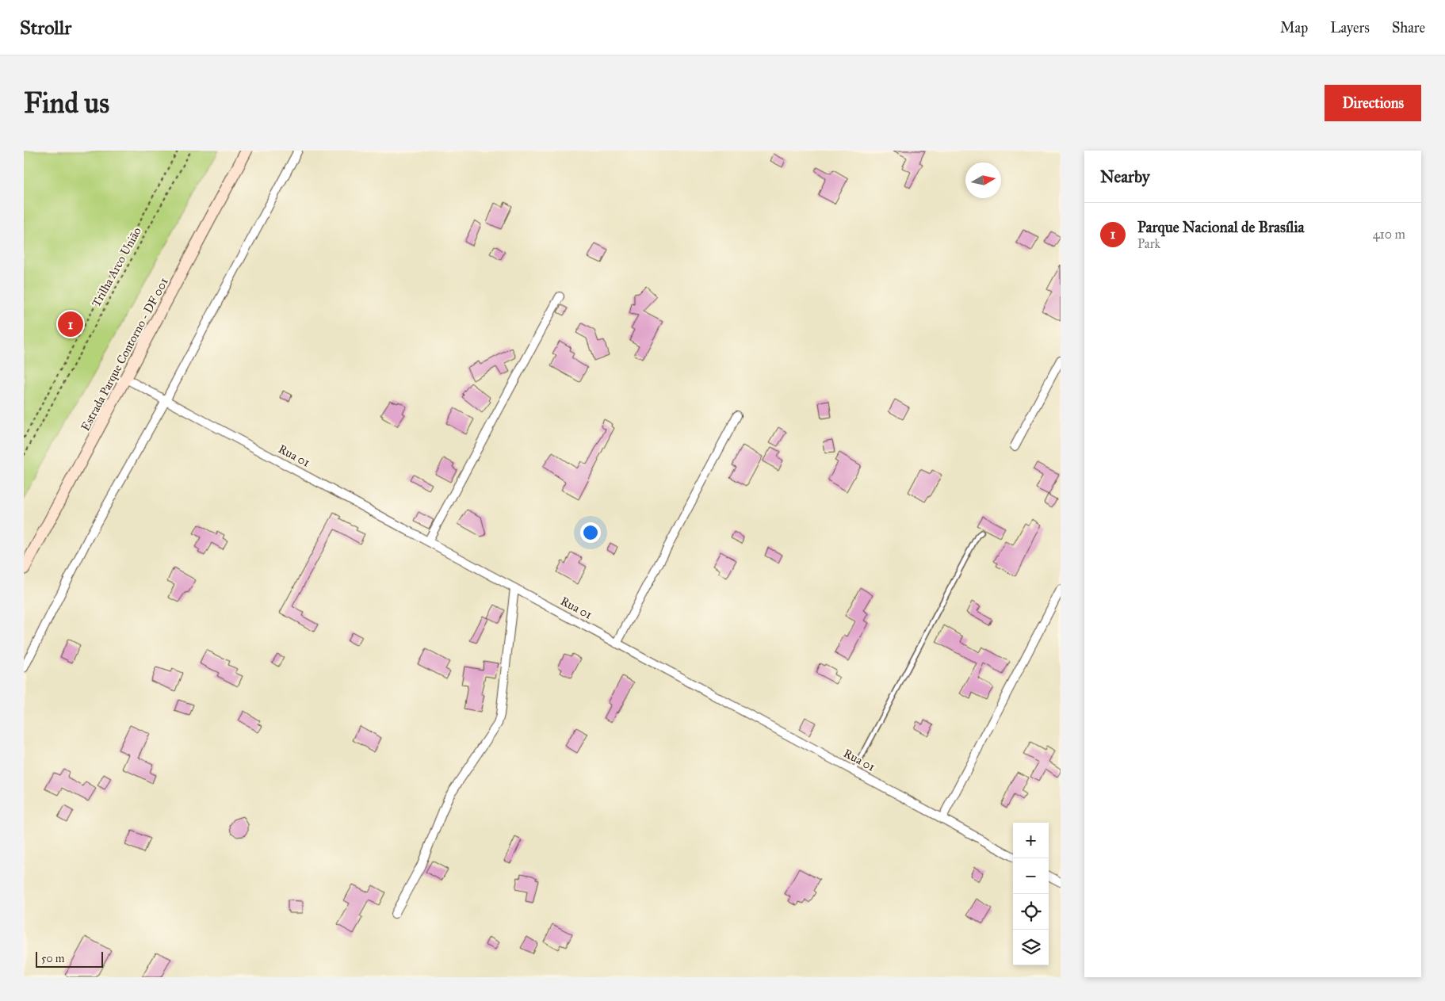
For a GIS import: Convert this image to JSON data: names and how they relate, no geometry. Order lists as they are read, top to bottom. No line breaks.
{"streets":{"main road":["Estrada Parque Contorno - DF 001"],"street":["Rua 01"],"path":["Trilha Arco União"]},"crossings":[["Estrada Parque Contorno - DF 001","Rua 01"]],"scale_bar":"50 m","north":"right","page":{"header":"Strollr","nav":["Map","Layers","Share"],"buttons":"Directions","title":"Find us","heading":"Nearby","list":[{"mark":"1","name":"Parque Nacional de Brasília","note":"Park","value":"410 m"}],"pins":"1","map_buttons":["+","−"],"scale":"50 m"}}
